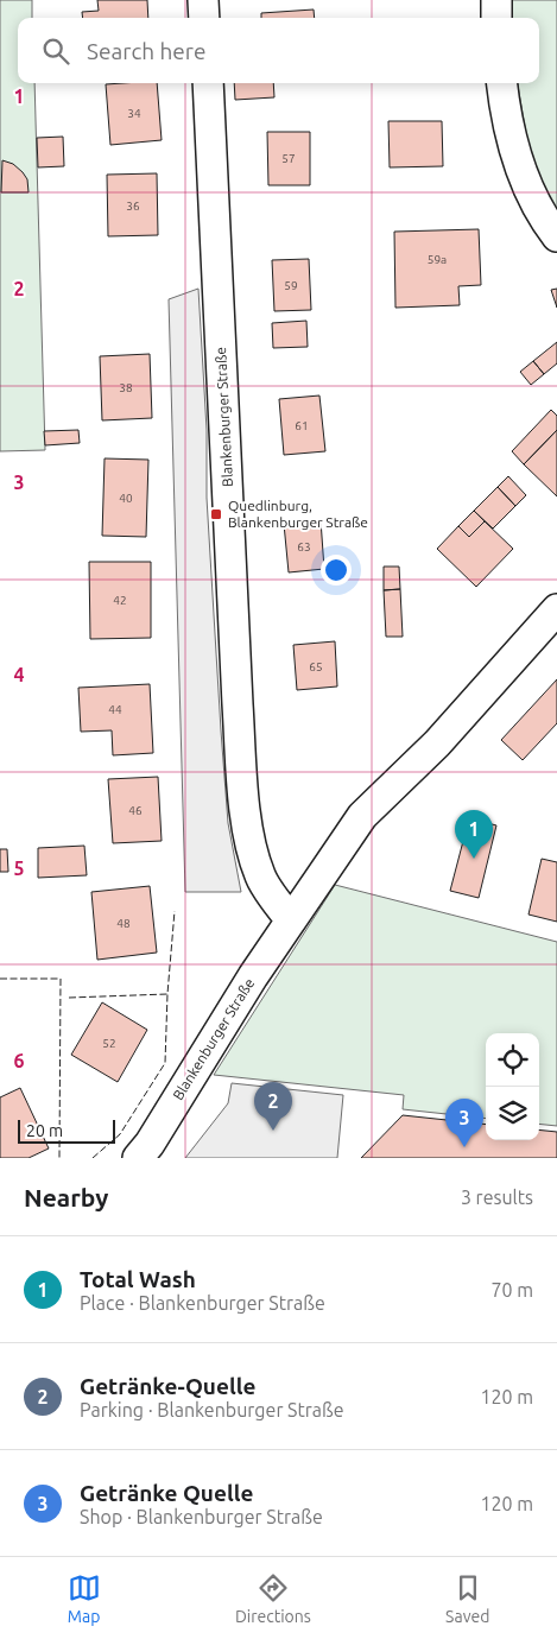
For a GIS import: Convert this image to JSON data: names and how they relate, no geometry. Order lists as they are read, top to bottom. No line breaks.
{"streets":{"street":["Blankenburger Straße"]},"places":{"transit":["Quedlinburg, Blankenburger Straße"]},"house_numbers":["34","57","36","59a","59","38","61","40","63","42","65","44","46","48","52"],"scale_bar":"20 m","page":{"search":"Search here","pins":["1","2","3"],"scale":"20 m","heading":["Nearby","3 results"],"list":[{"mark":"1","name":"Total Wash","note":"Place · Blankenburger Straße","value":"70 m"},{"mark":"2","name":"Getränke-Quelle","note":"Parking · Blankenburger Straße","value":"120 m"},{"mark":"3","name":"Getränke Quelle","note":"Shop · Blankenburger Straße","value":"120 m"}],"nav":["Map","Directions","Saved"]},"grid":{"rows":["1","2","3","4","5","6"]}}
